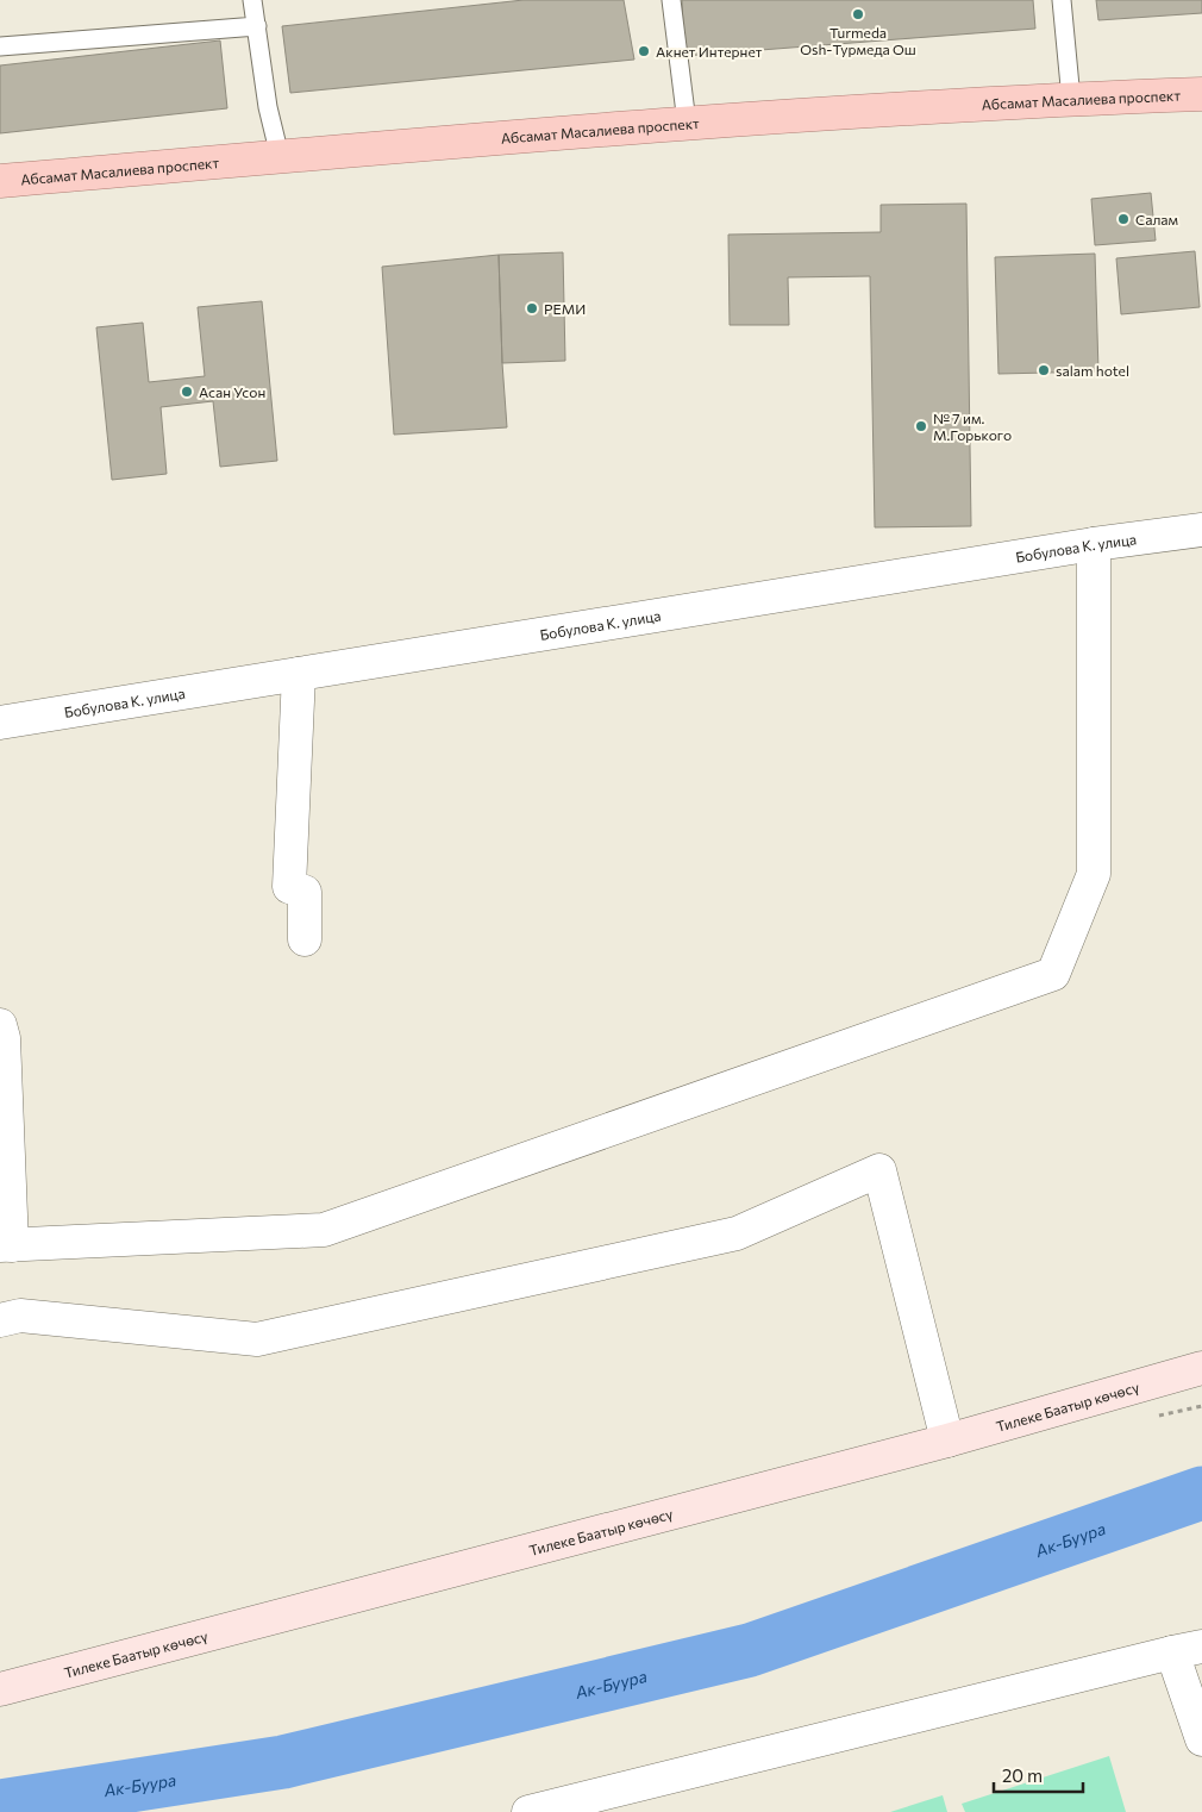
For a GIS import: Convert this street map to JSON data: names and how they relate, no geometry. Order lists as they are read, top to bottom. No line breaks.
{"streets":{"main road":["Абсамат Масалиева проспект"],"street":["Бобулова К. улица","Тилеке Баатыр көчөсү"]},"water":["Ак-Буура"],"places":["Turmeda Osh-Турмеда Ош","Акнет Интернет","Салам","РЕМИ","salam hotel","Асан Усон","№ 7 им. М.Горького"],"scale_bar":"20 m"}
